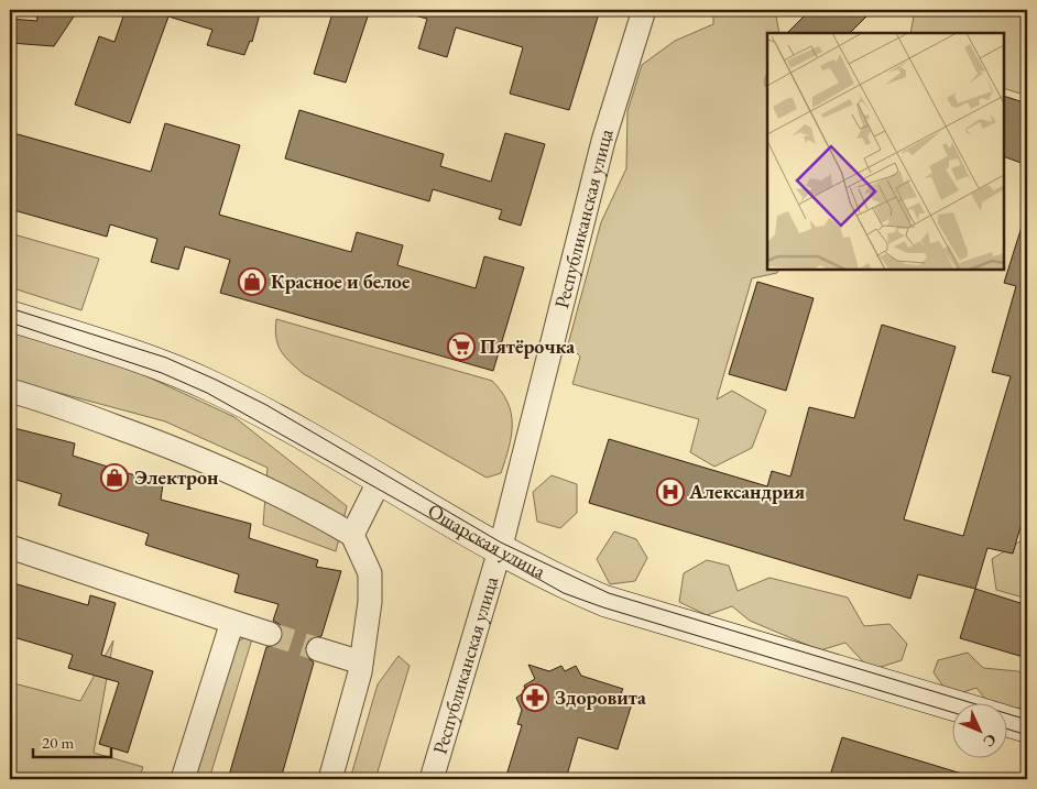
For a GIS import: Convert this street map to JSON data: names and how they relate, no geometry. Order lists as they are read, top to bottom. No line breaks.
{"streets":{"street":["Республиканская улица","Ошарская улица"]},"crossings":[["Республиканская улица","Ошарская улица"]],"places":{"shop":["Красное и белое","Электрон"],"supermarket":["Пятёрочка"],"hospital":["Александрия"],"pharmacy":["Здоровита"]},"scale_bar":"20 m","north":"bottom right"}
